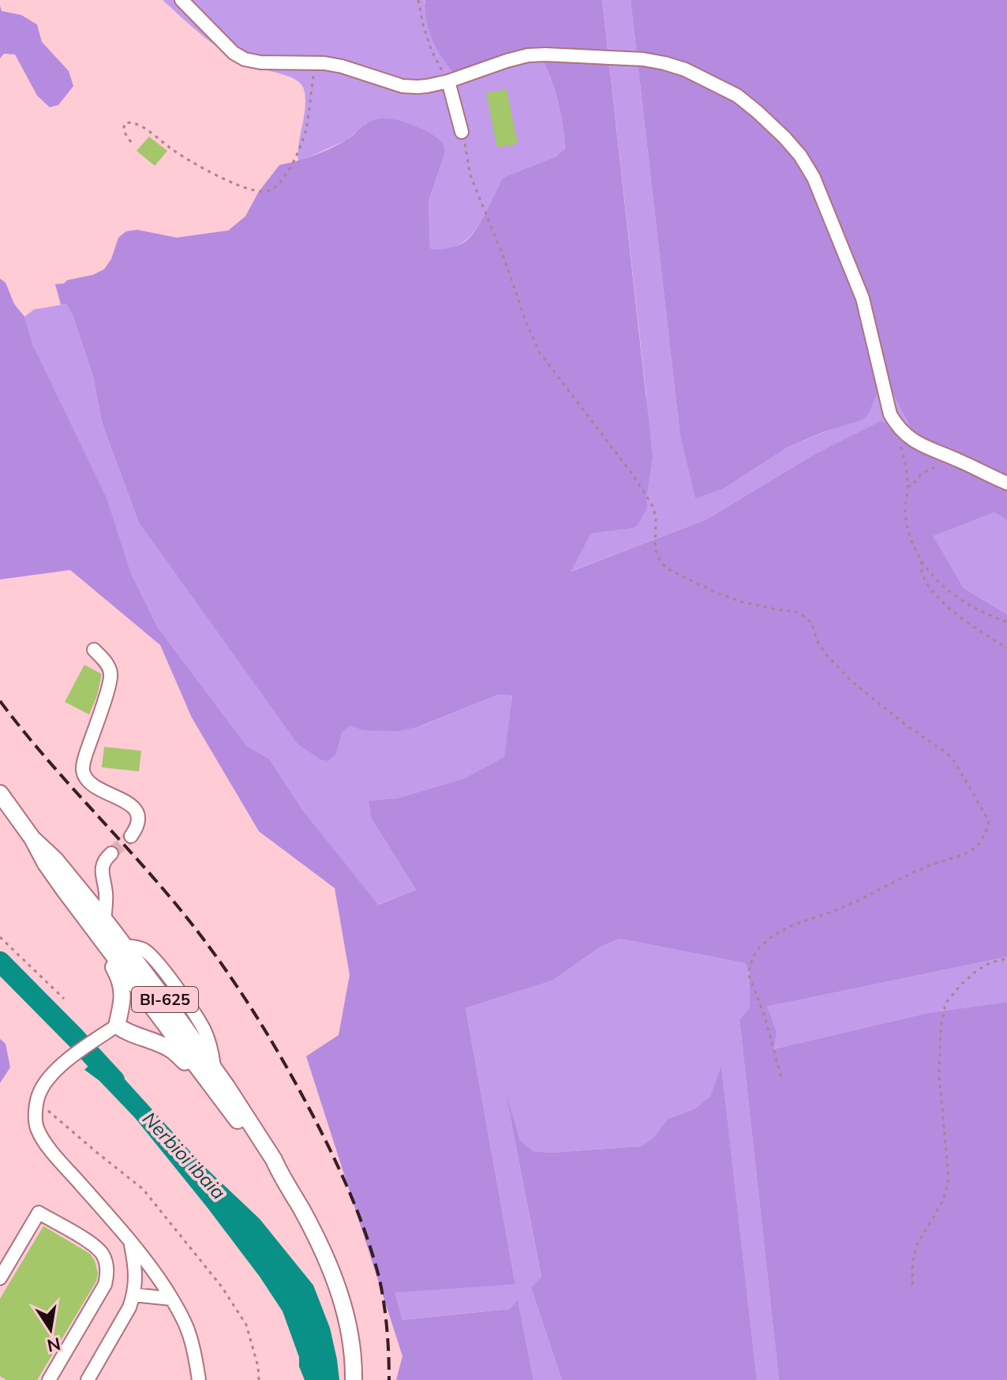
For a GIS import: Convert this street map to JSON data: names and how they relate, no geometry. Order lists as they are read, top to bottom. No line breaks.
{"streets":{"main road":["BI-625"]},"water":["Nerbioi ibaia"],"north":"bottom"}
